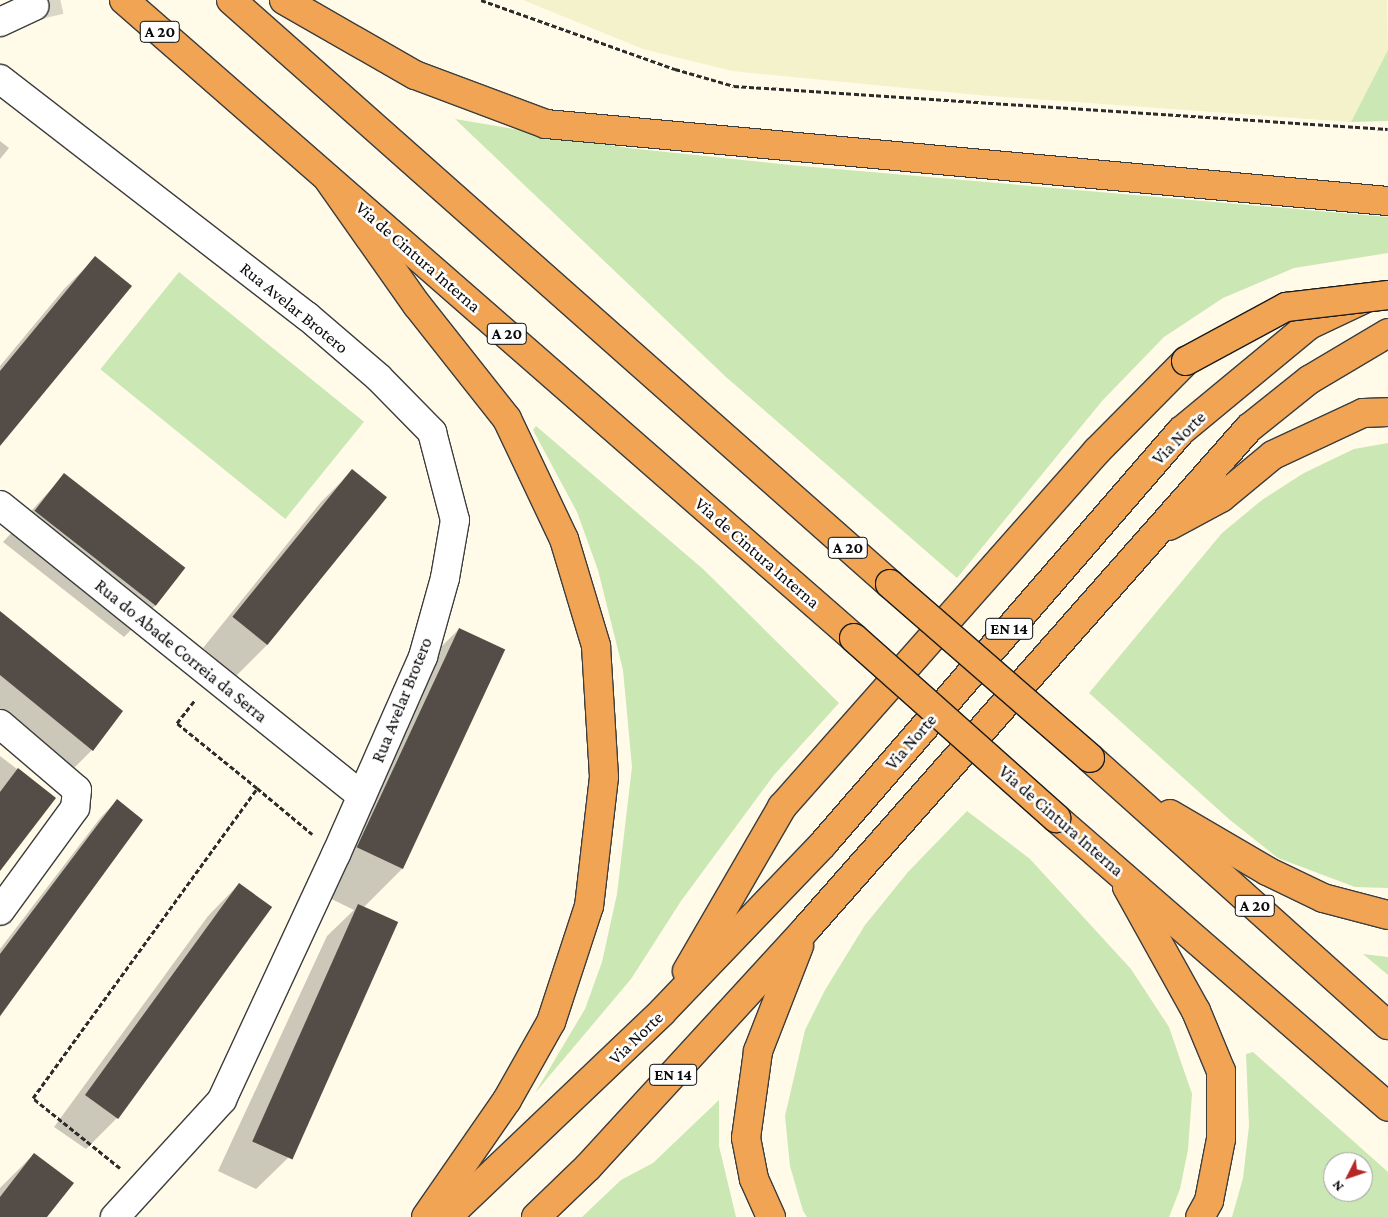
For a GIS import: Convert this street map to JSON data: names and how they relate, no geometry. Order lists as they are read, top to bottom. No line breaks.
{"streets":{"highway":["A 20","Via de Cintura Interna","Via Norte","EN 14"],"street":["Rua Avelar Brotero","Rua do Abade Correia da Serra"]},"crossings":[["Rua Avelar Brotero","Rua do Abade Correia da Serra"]],"north":"bottom left"}
